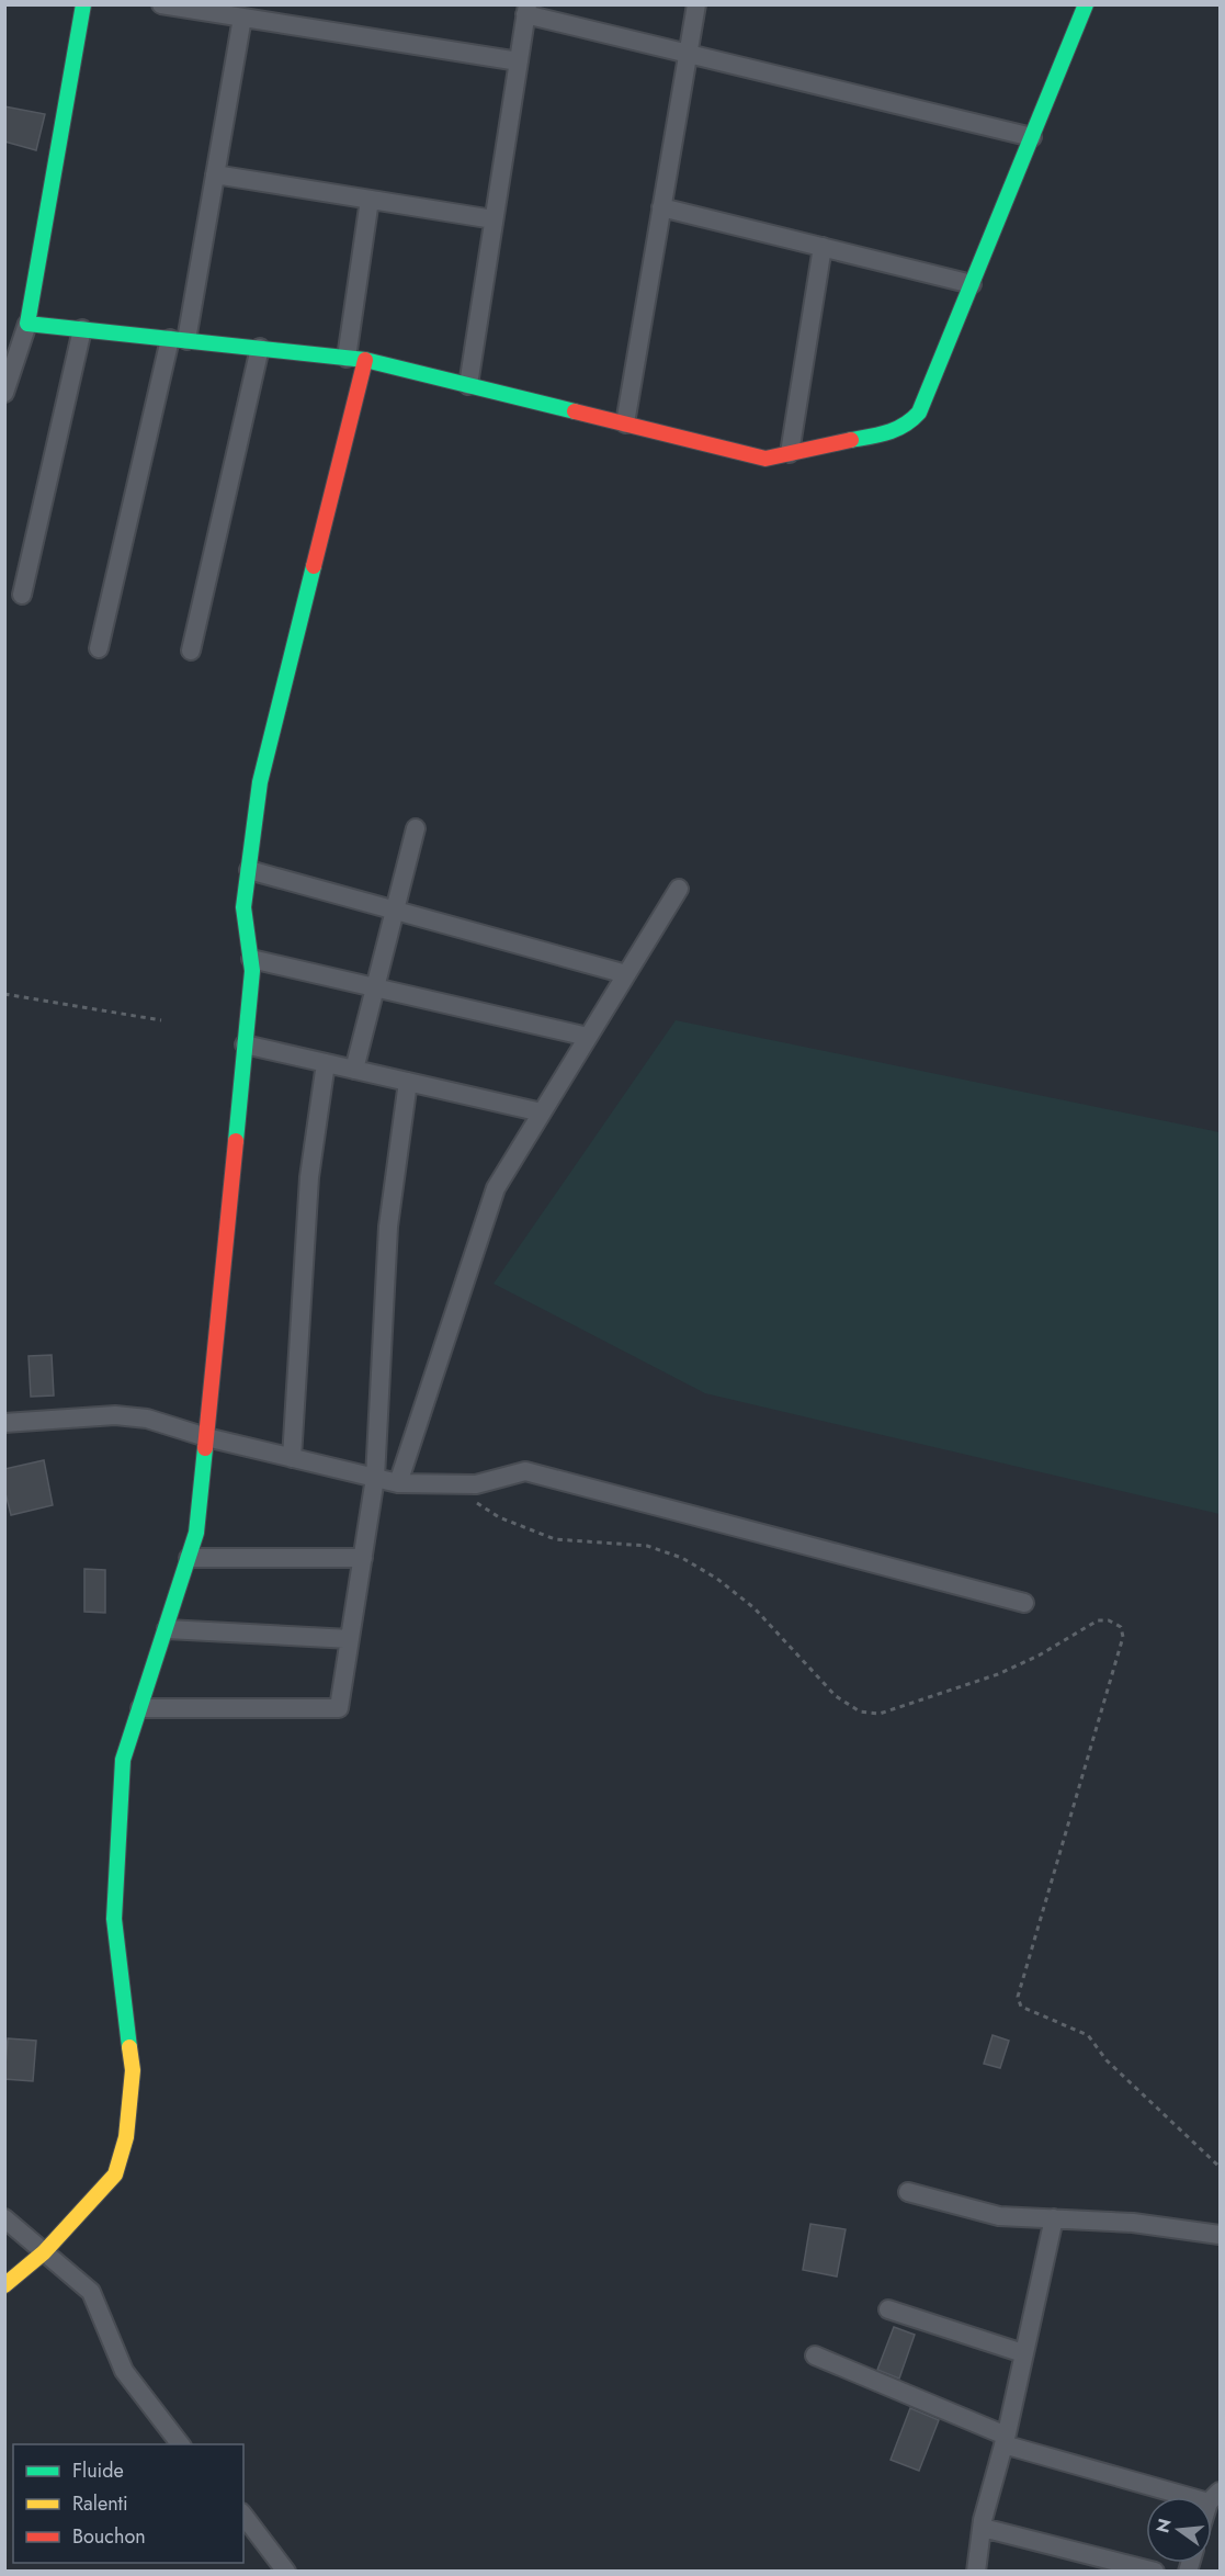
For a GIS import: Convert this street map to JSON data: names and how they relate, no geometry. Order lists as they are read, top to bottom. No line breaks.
{"legend":["Fluide","Ralenti","Bouchon"],"north":"left"}
